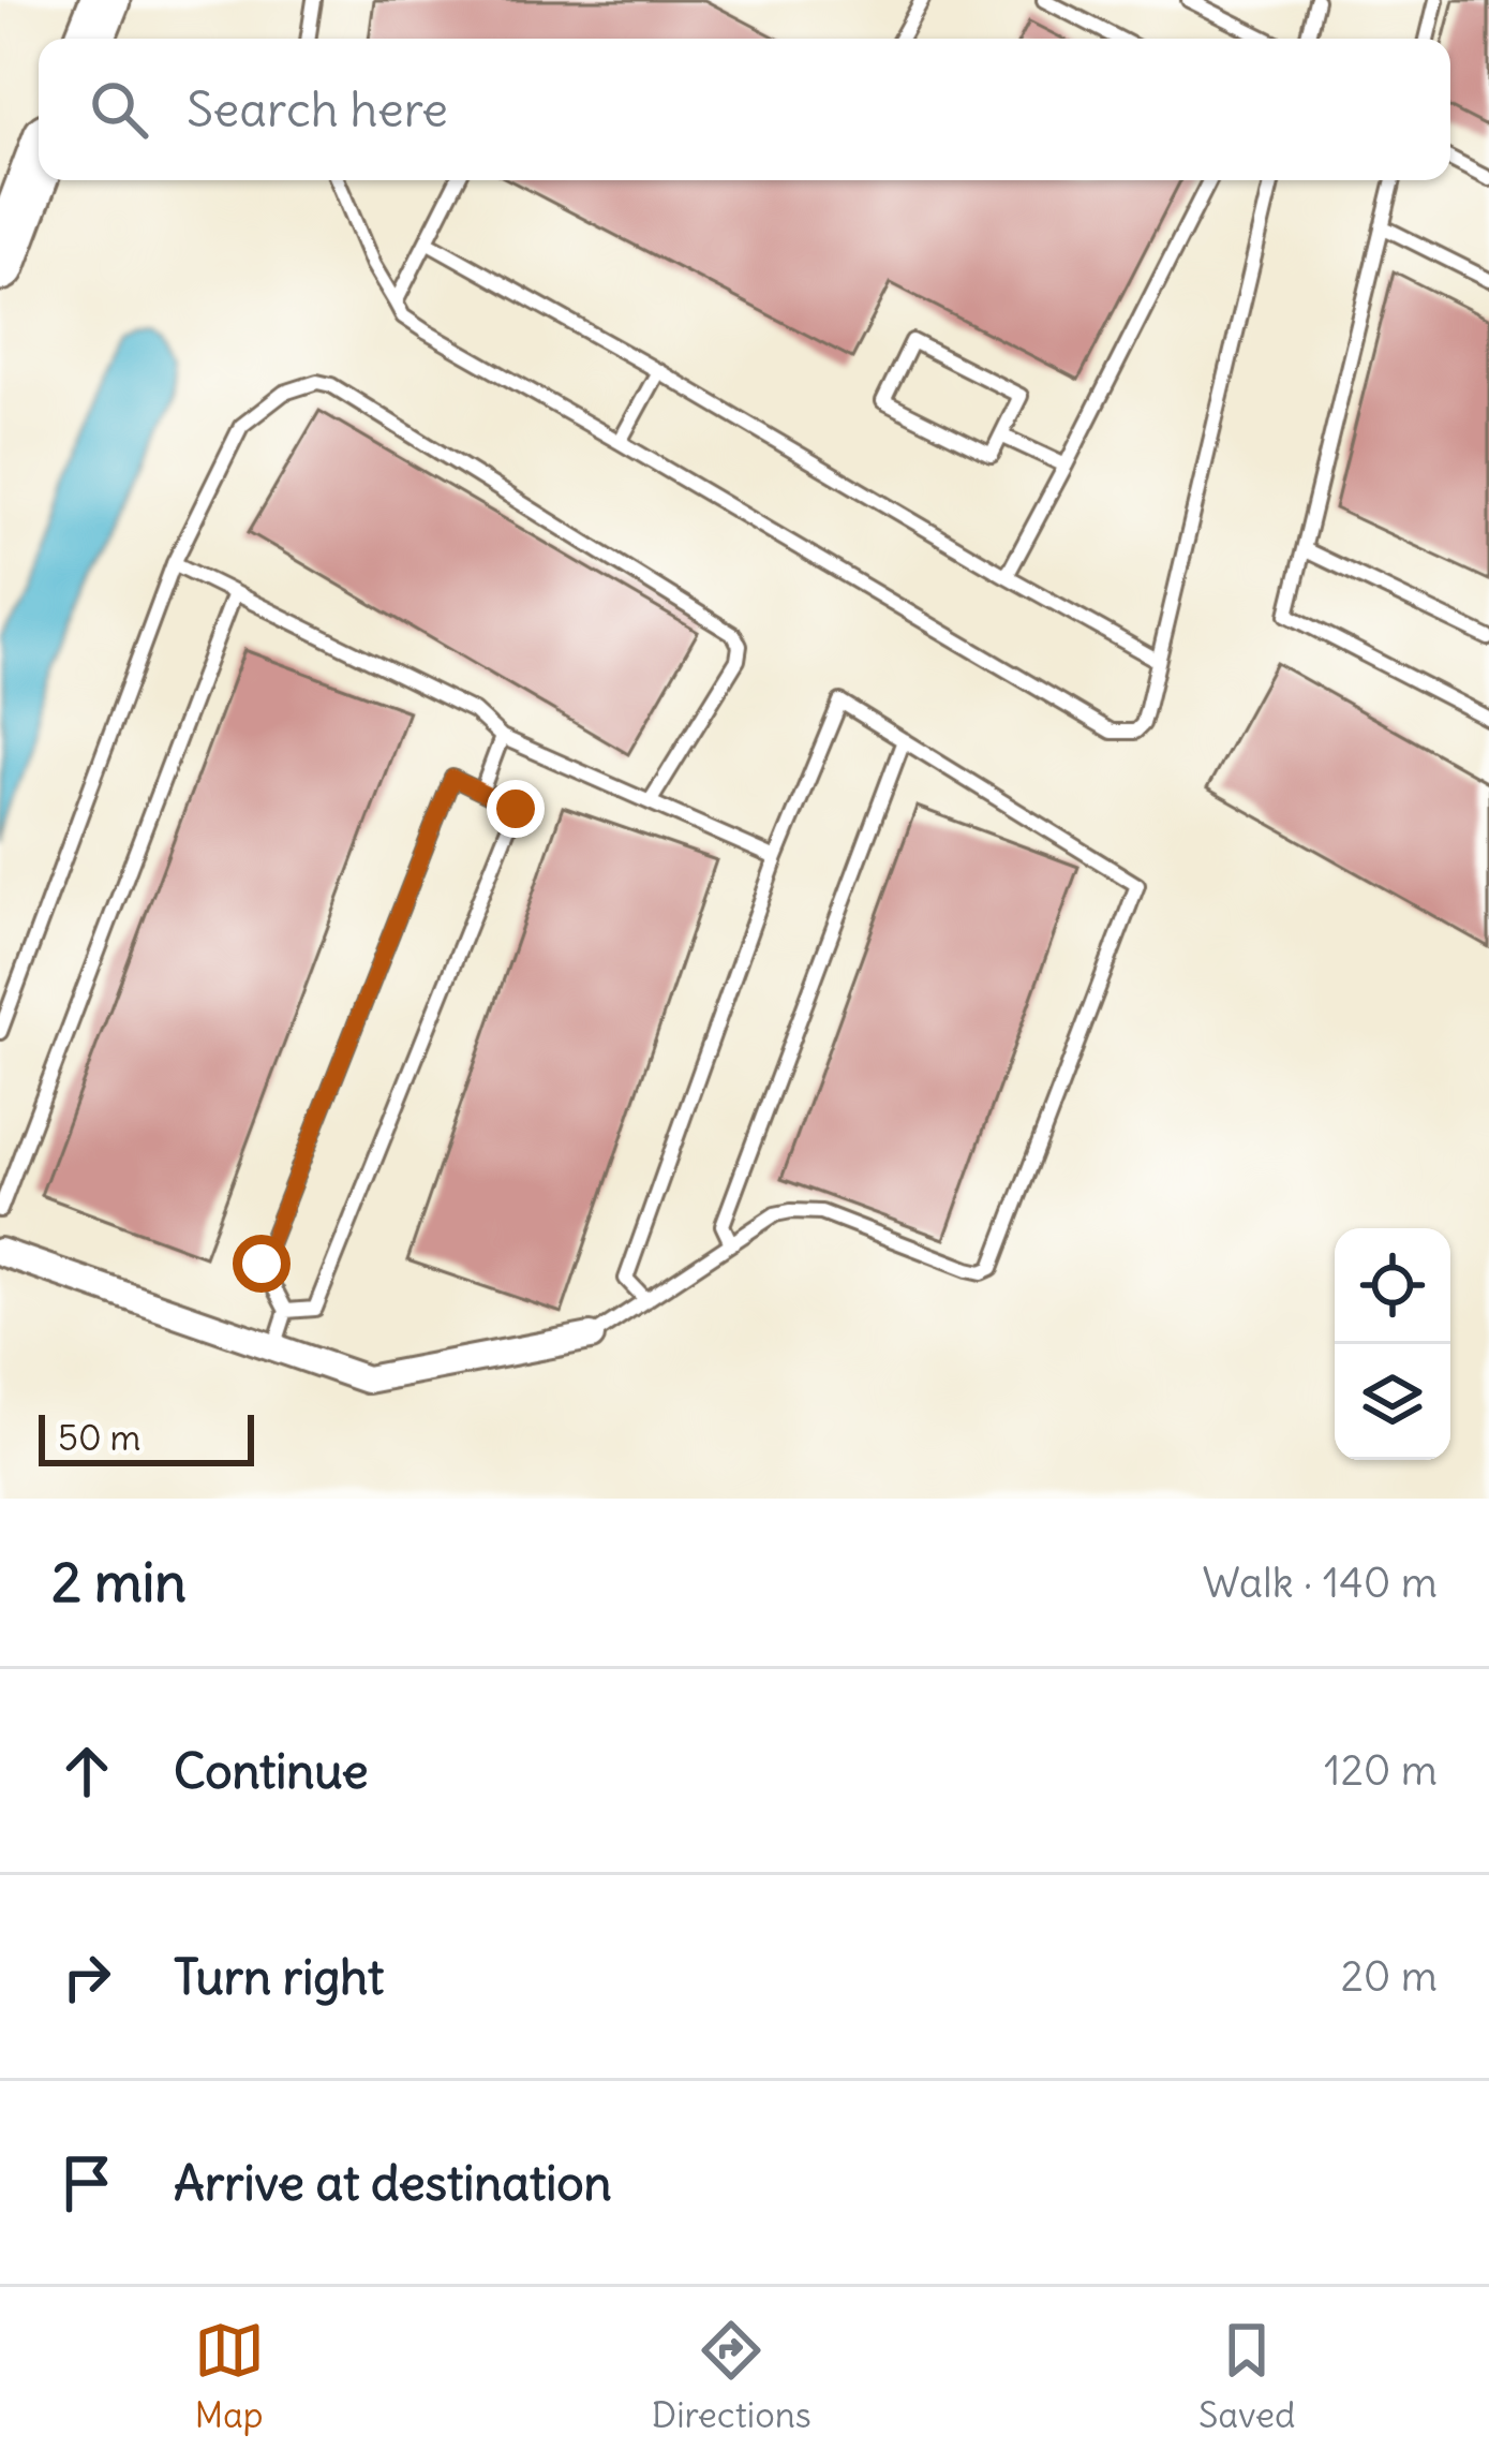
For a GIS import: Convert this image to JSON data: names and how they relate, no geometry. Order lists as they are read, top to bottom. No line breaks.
{"scale_bar":"50 m","page":{"search":"Search here","scale":"50 m","heading":["2 min","Walk · 140 m"],"list":[["Continue","120 m"],["Turn right","20 m"],"Arrive at destination"],"nav":["Map","Directions","Saved"]}}
